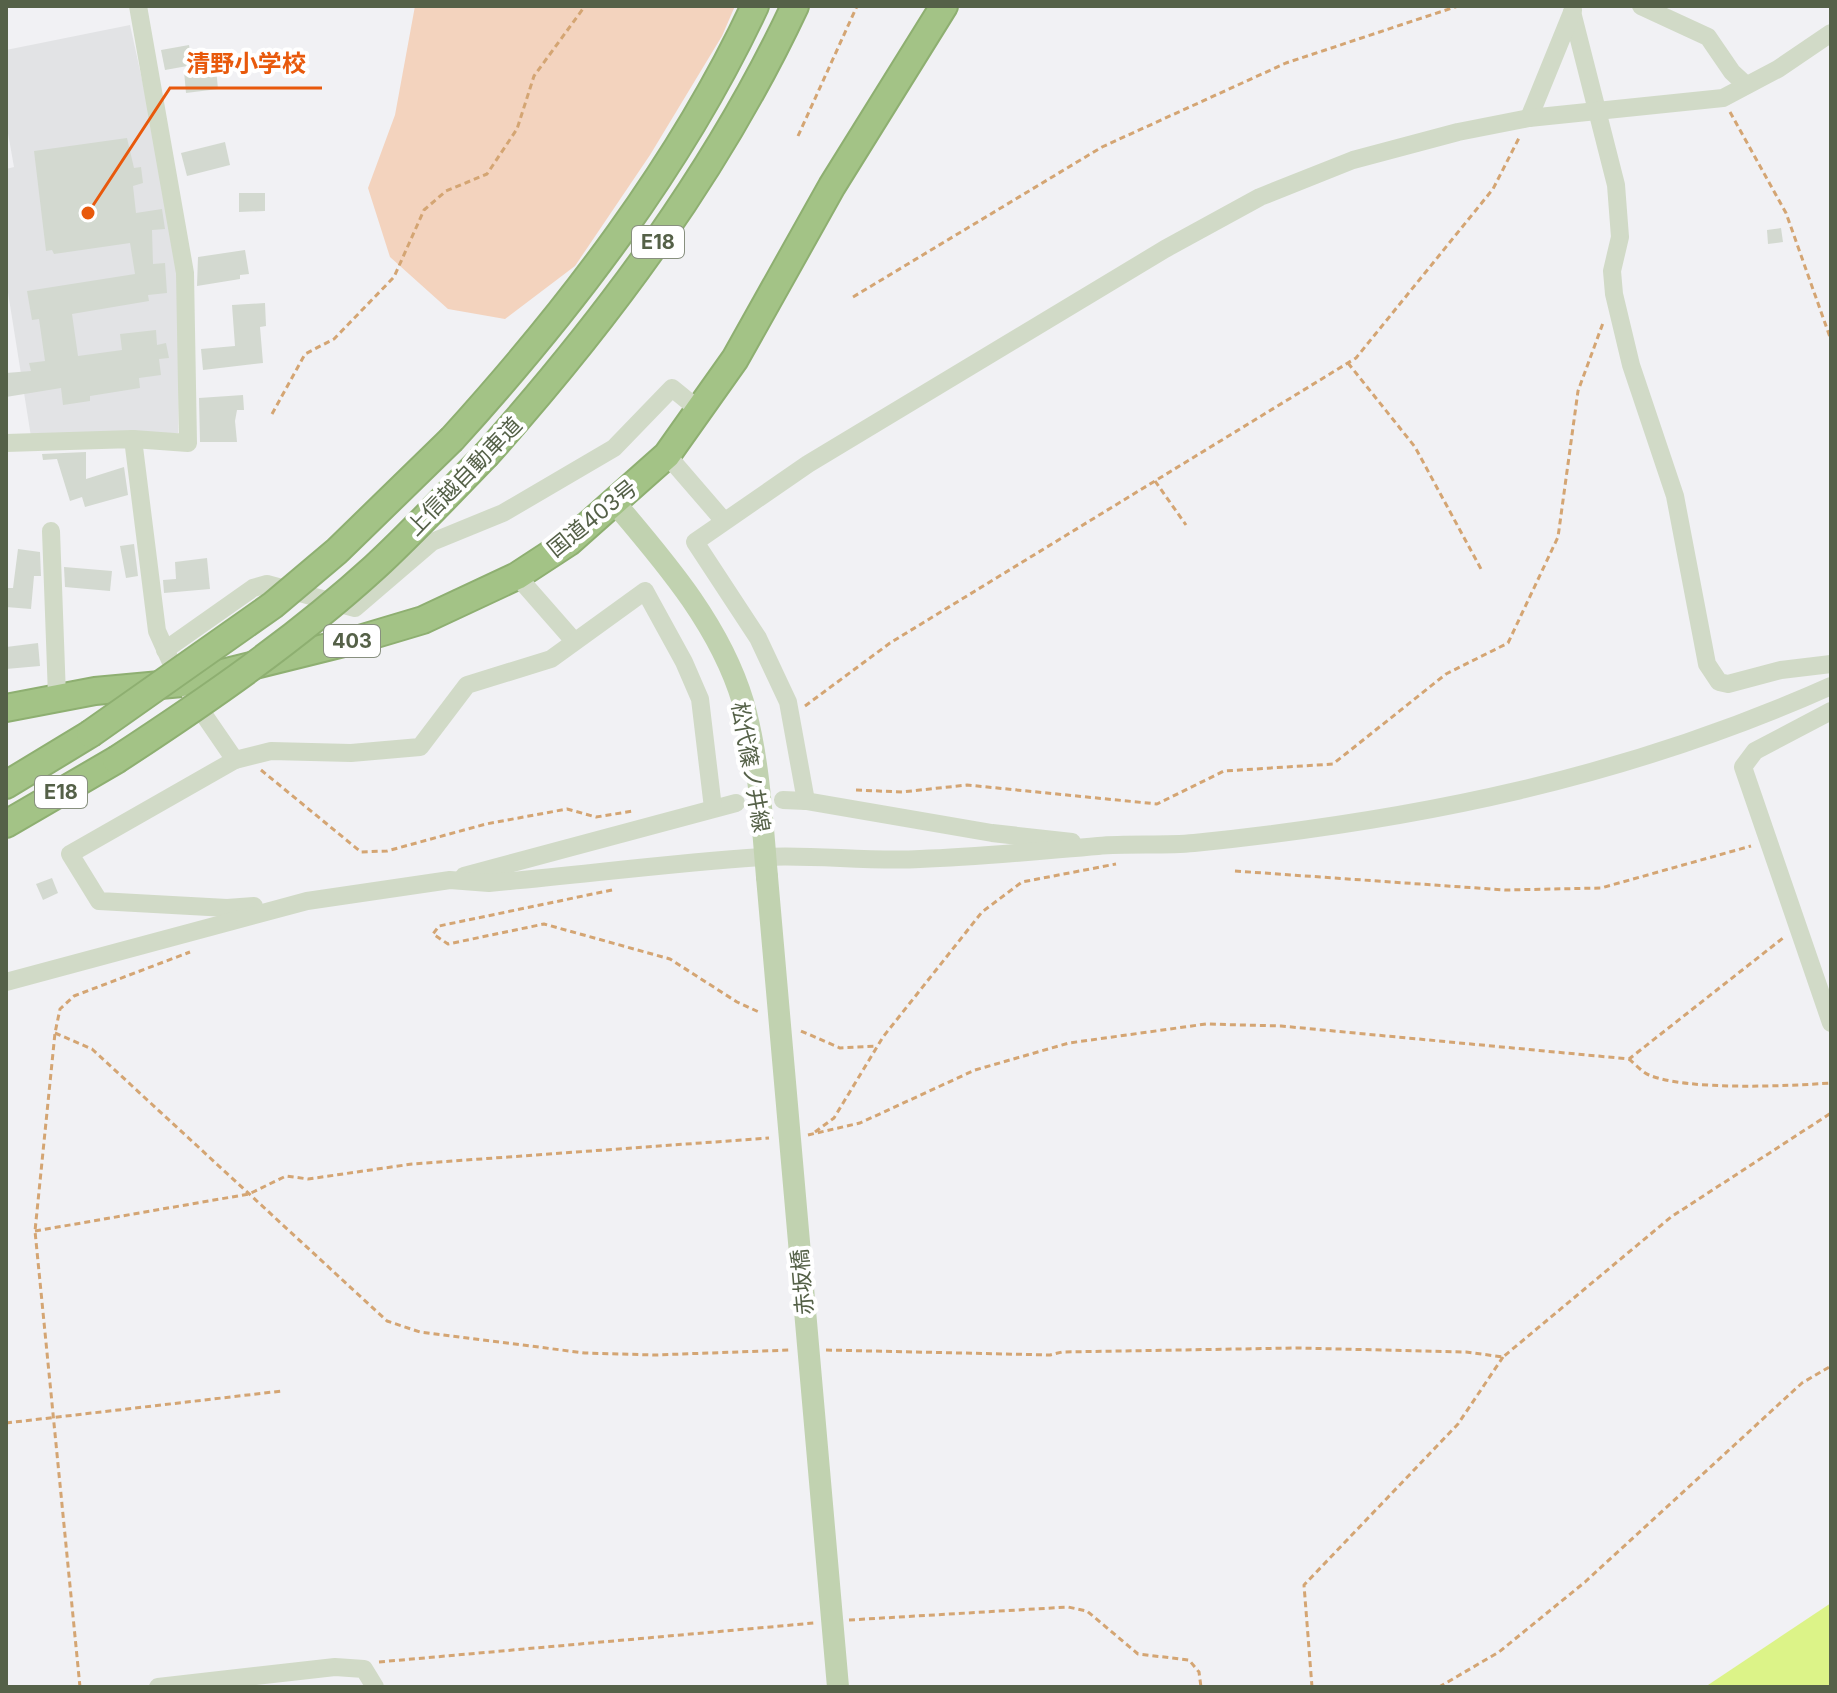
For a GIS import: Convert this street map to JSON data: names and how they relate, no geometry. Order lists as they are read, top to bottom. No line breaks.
{"streets":{"highway":["E18","上信越自動車道","国道403号","403"],"main road":["松代篠ノ井線","赤坂橋"]},"crossings":[["国道403号","松代篠ノ井線"],["松代篠ノ井線","赤坂橋"]],"places":["清野小学校"]}
